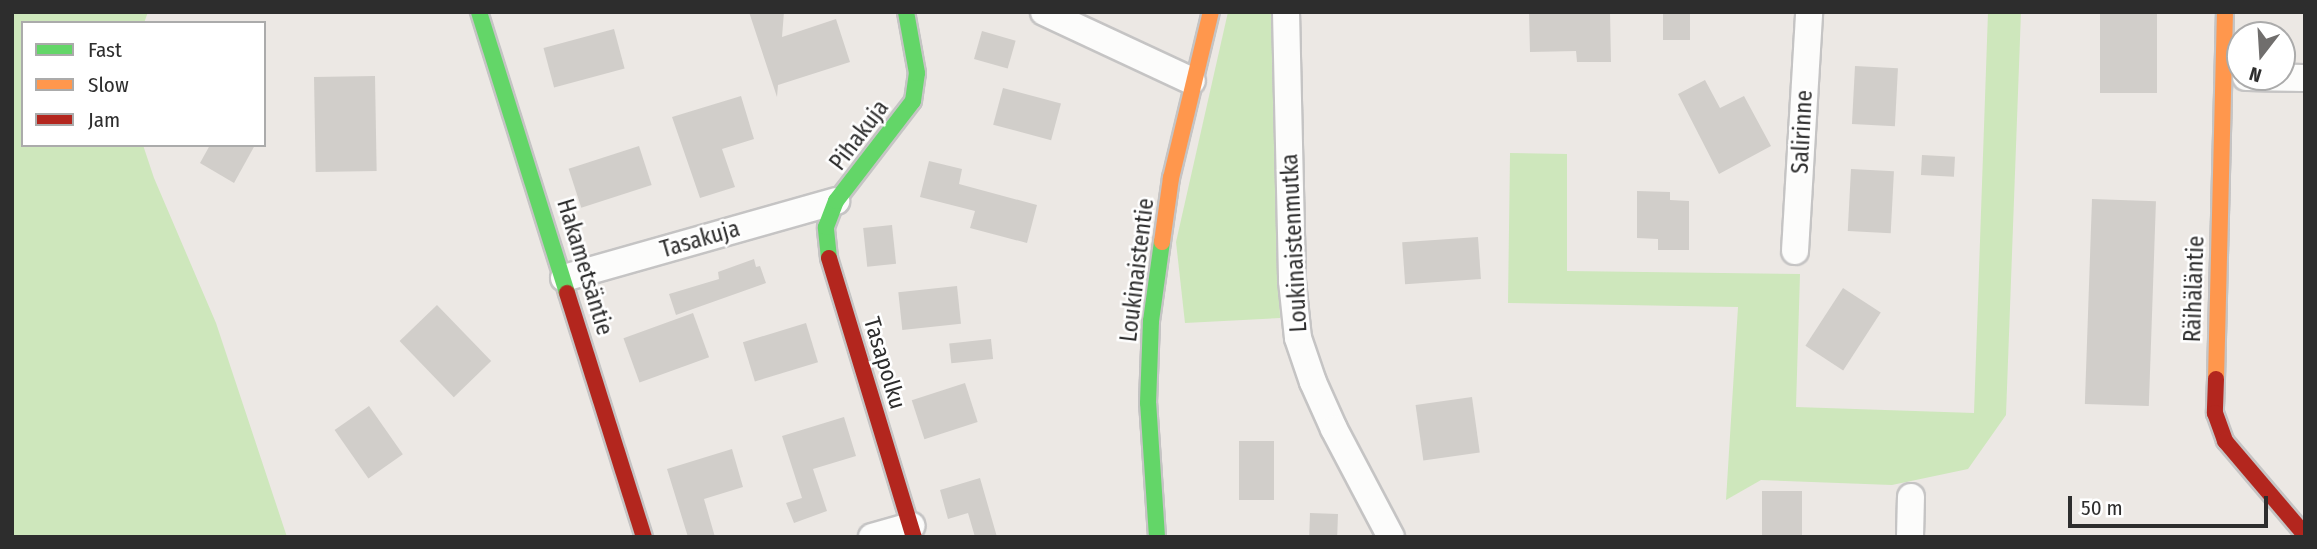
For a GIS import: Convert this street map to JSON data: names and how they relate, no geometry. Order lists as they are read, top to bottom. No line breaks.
{"streets":{"street":["Salirinne","Pihakuja","Tasakuja","Loukinaistenmutka","Hakametsäntie","Loukinaistentie","Räihäläntie","Tasapolku"]},"crossings":[["Pihakuja","Tasakuja"],["Pihakuja","Tasapolku"],["Tasakuja","Hakametsäntie"],["Tasakuja","Tasapolku"]],"legend":["Fast","Slow","Jam"],"scale_bar":"50 m","north":"bottom"}
